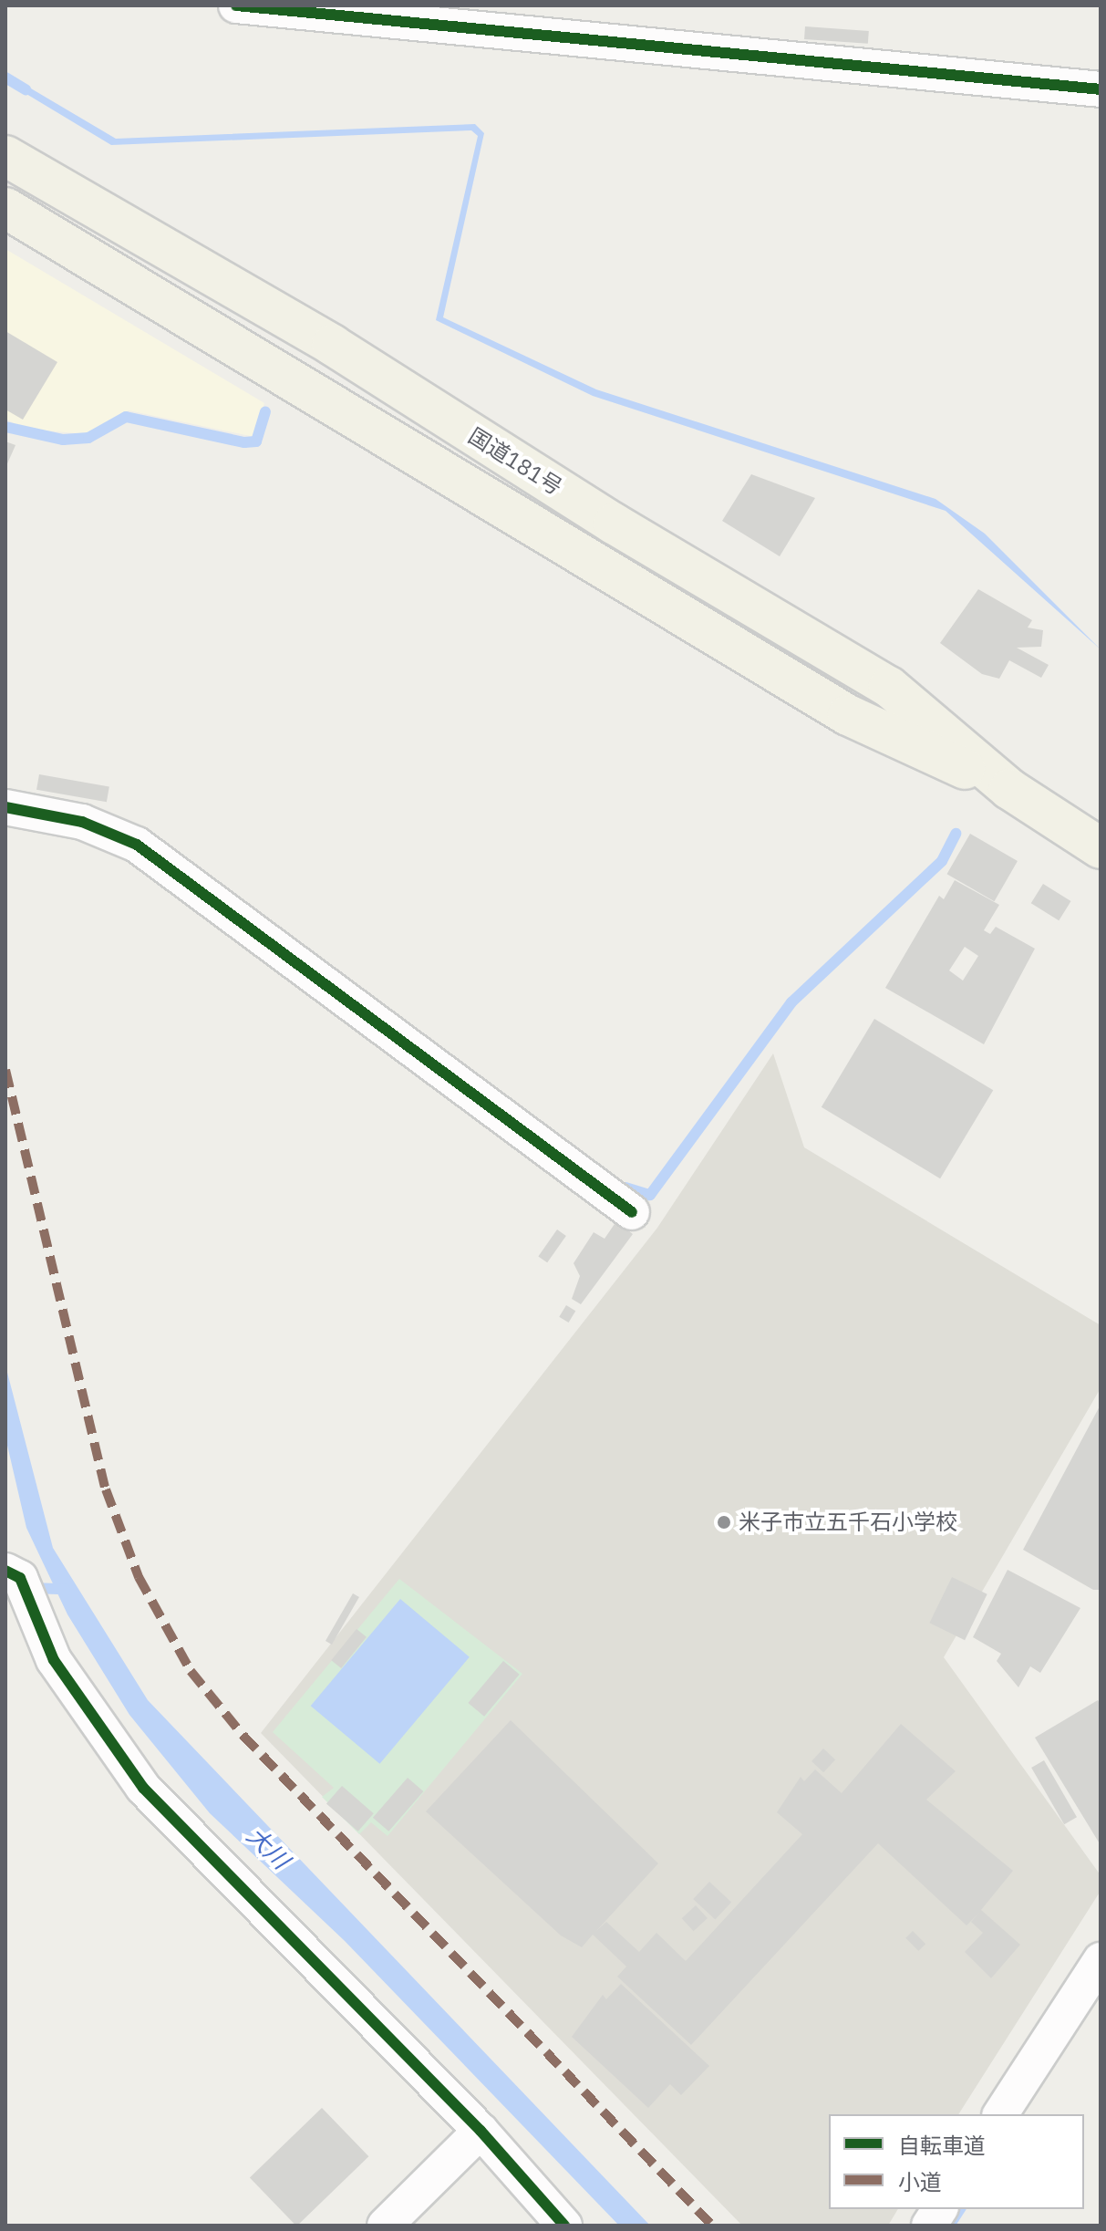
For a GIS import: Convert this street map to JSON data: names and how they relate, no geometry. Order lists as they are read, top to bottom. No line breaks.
{"streets":{"highway":["国道181号"]},"water":["大川"],"places":["米子市立五千石小学校"],"legend":["自転車道","小道"]}
